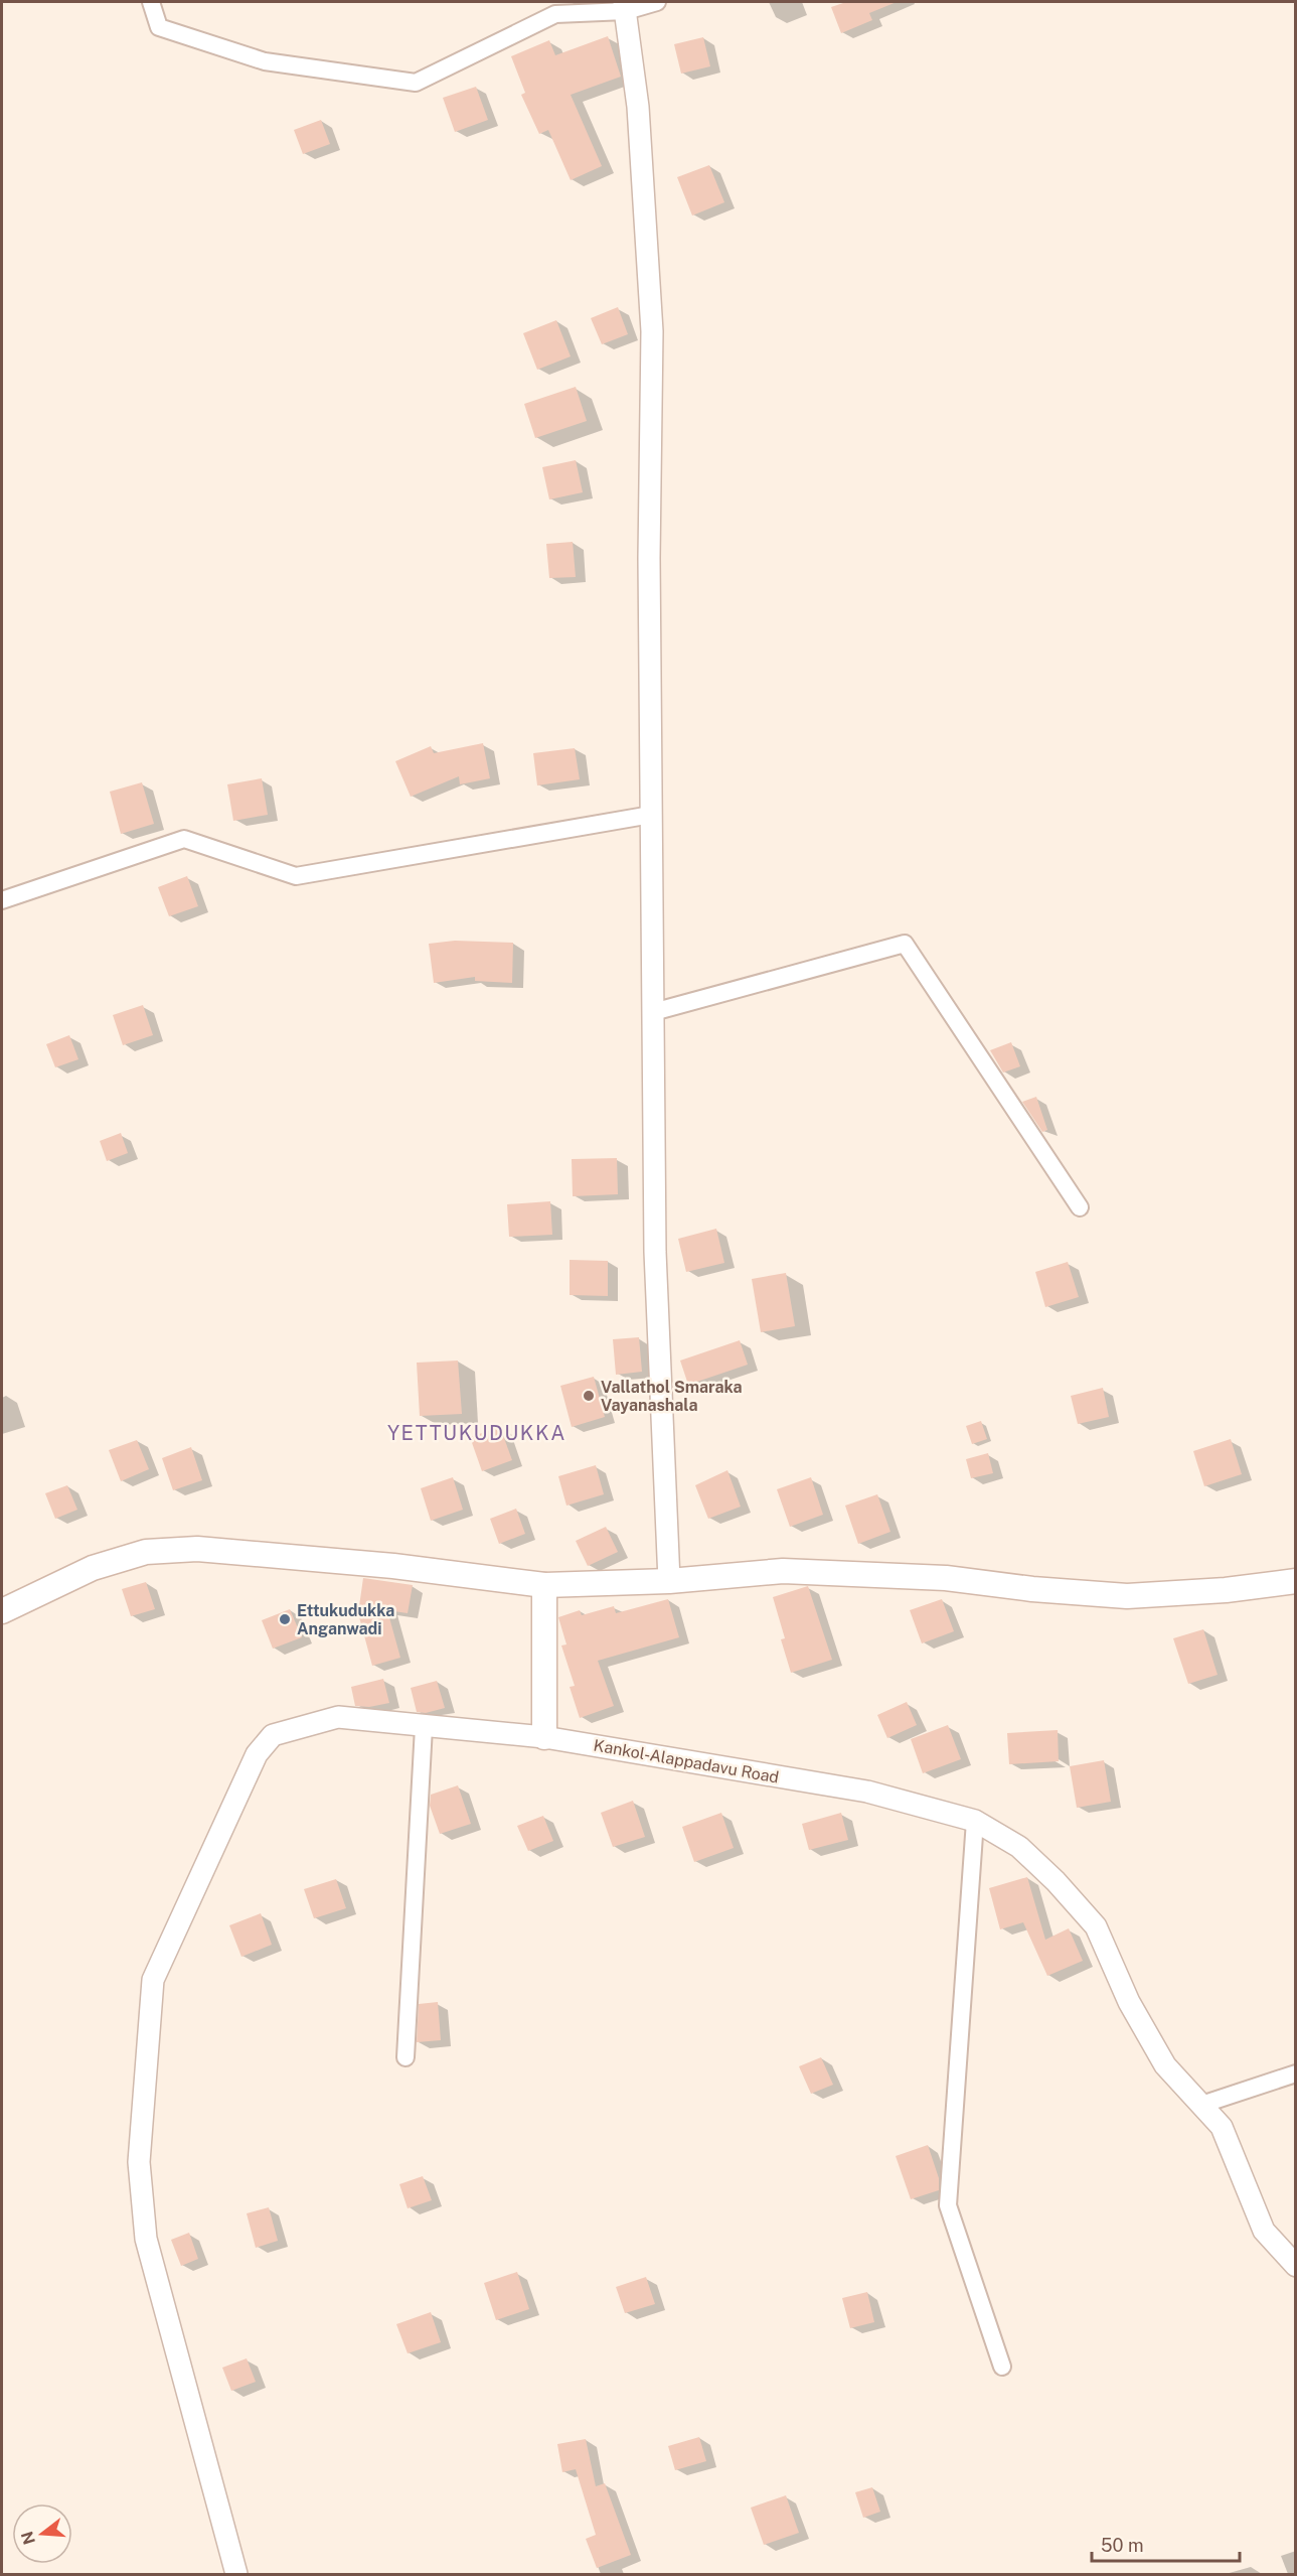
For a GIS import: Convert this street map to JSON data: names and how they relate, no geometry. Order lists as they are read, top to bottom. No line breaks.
{"streets":{"street":["Kankol-Alappadavu Road"]},"districts":["YETTUKUDUKKA"],"places":["Vallathol Smaraka Vayanashala","Ettukudukka Anganwadi"],"scale_bar":"50 m","north":"left"}
